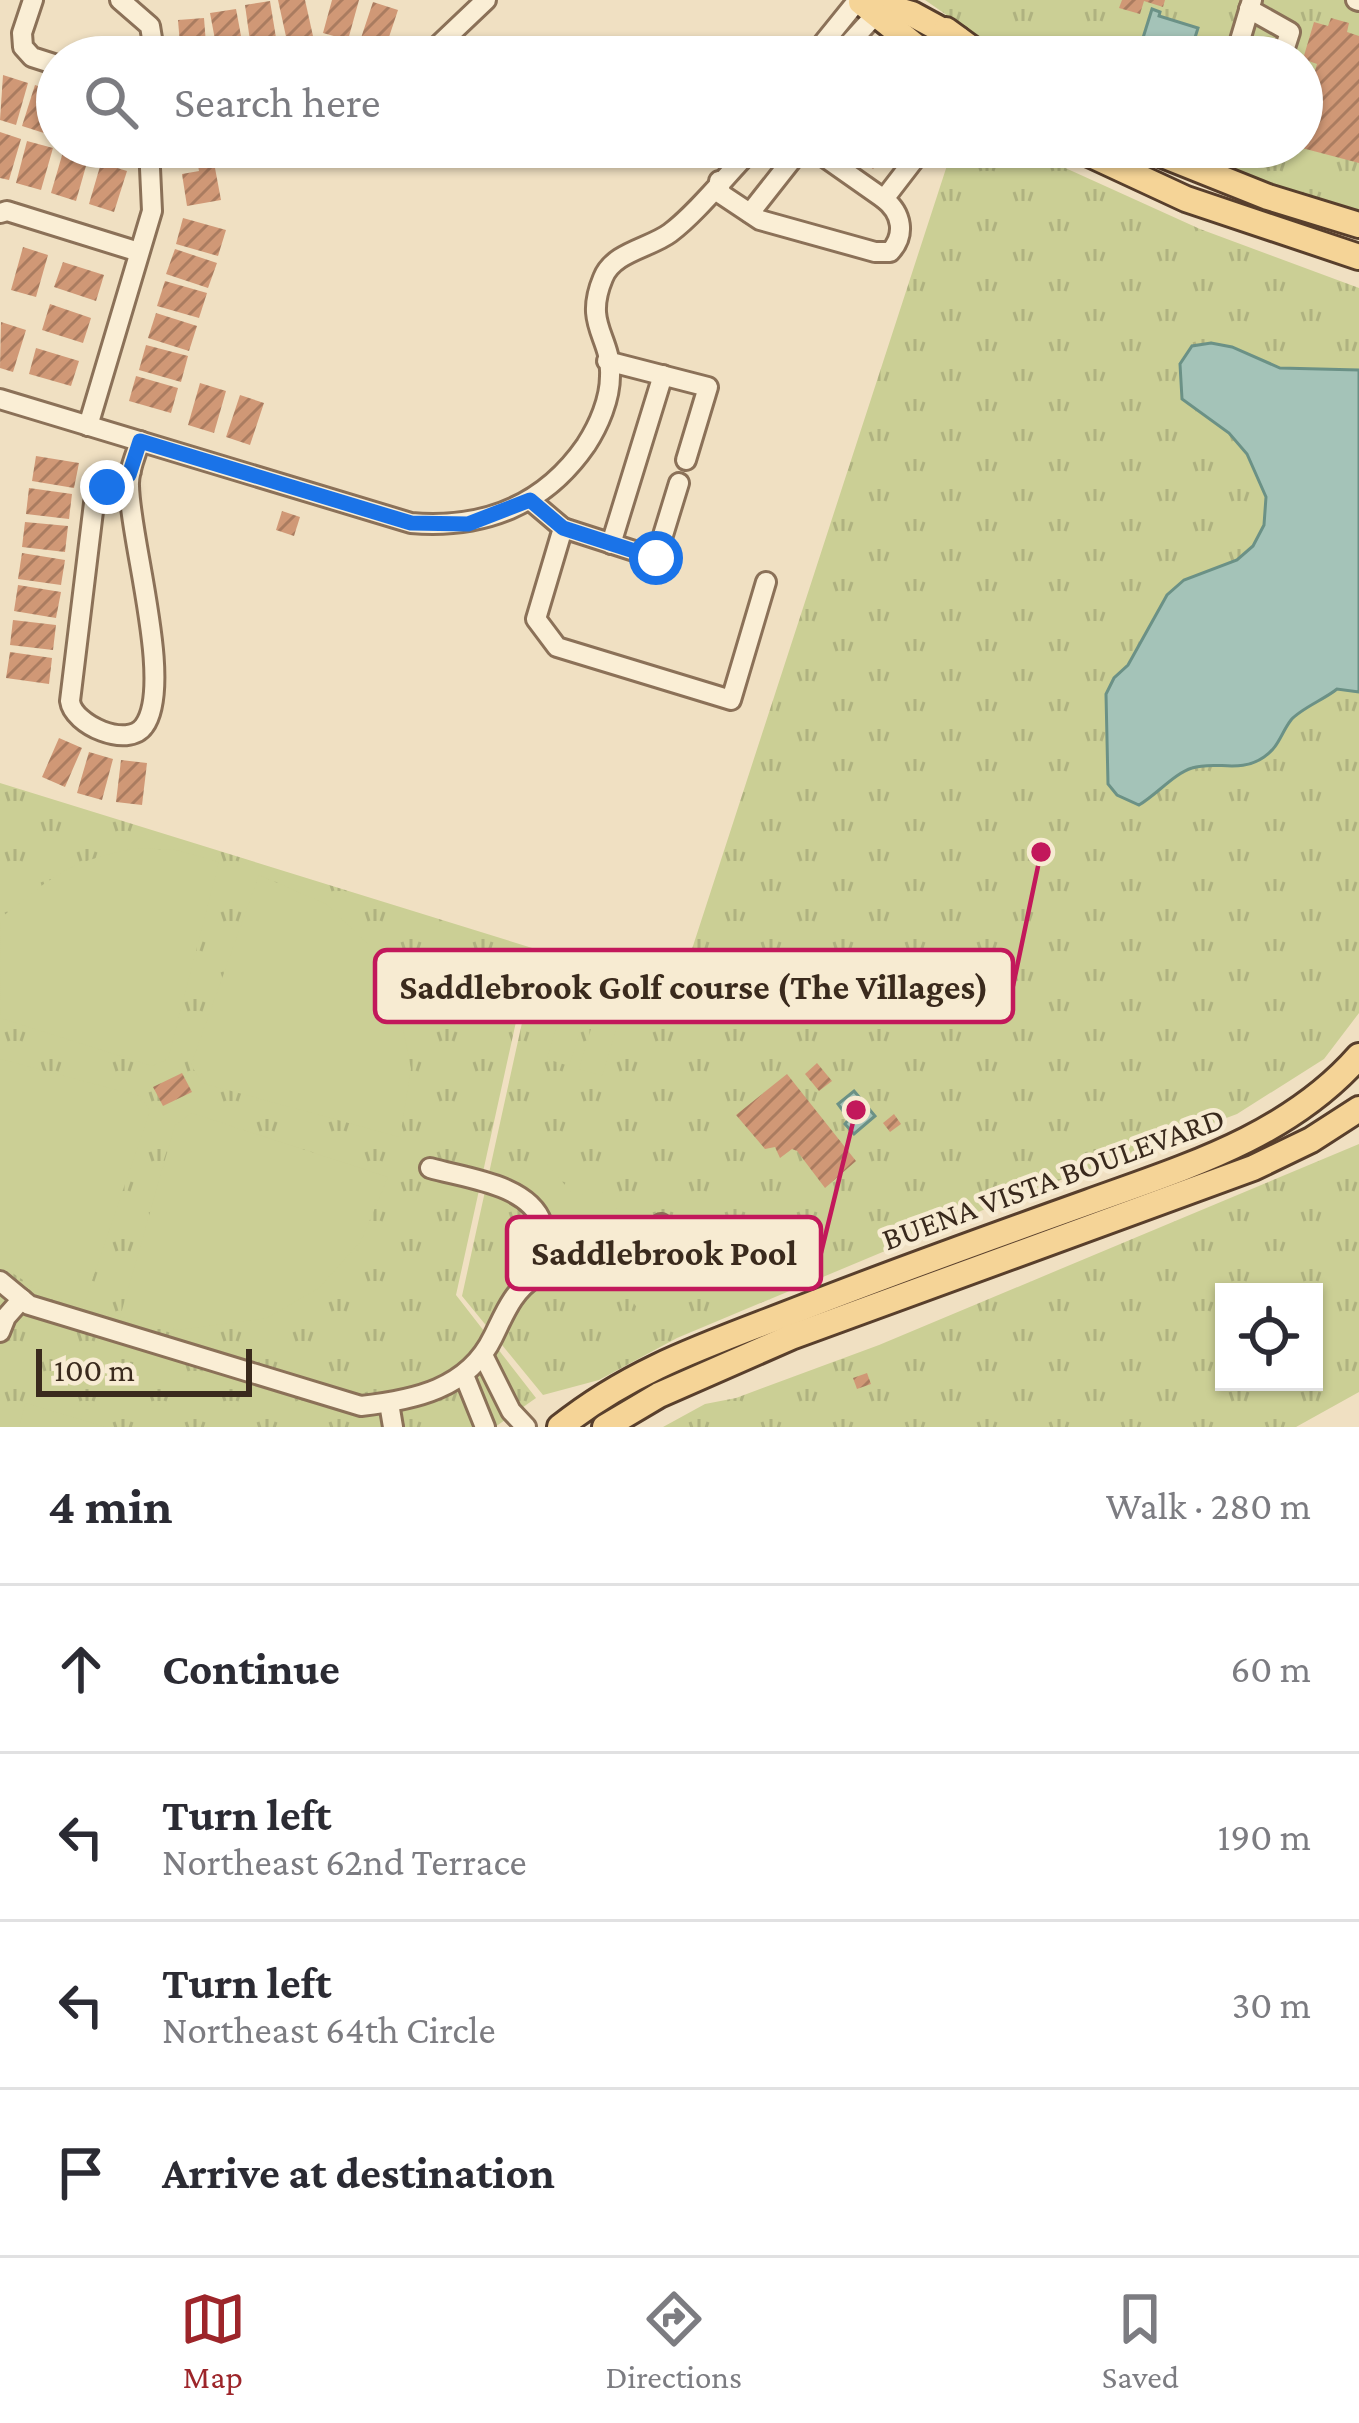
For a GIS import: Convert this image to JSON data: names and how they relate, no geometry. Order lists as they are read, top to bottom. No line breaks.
{"streets":{"main road":["BUENA VISTA BOULEVARD"]},"places":["Saddlebrook Golf course (The Villages)","Saddlebrook Pool"],"scale_bar":"100 m","page":{"search":"Search here","scale":"100 m","heading":["4 min","Walk · 280 m"],"list":[["Continue","60 m"],["Turn left","Northeast 62nd Terrace","190 m"],["Turn left","Northeast 64th Circle","30 m"],"Arrive at destination"],"nav":["Map","Directions","Saved"]}}
